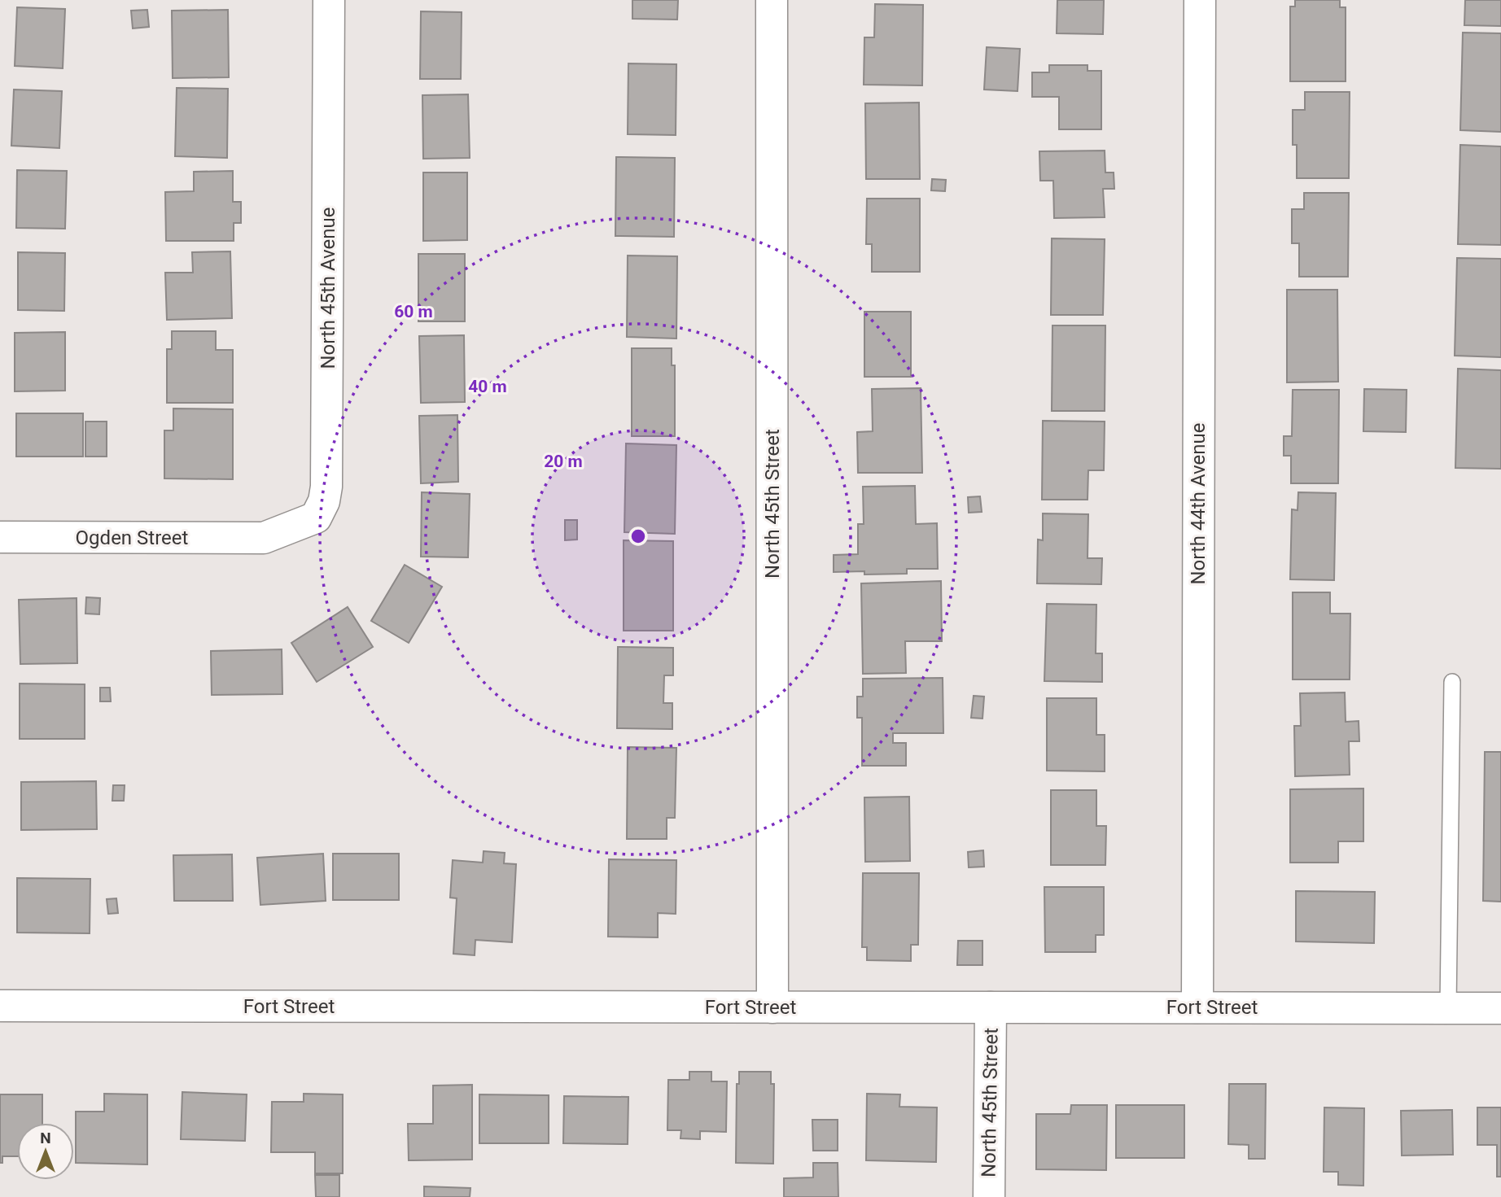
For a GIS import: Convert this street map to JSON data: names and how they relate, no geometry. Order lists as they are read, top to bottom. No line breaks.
{"streets":{"street":["North 45th Avenue","North 45th Street","North 44th Avenue","Ogden Street","Fort Street"]},"crossings":[["North 45th Avenue","Ogden Street"],["North 45th Street","Fort Street"],["North 44th Avenue","Fort Street"]],"north":"top","rings":["60 m","40 m","20 m"]}
